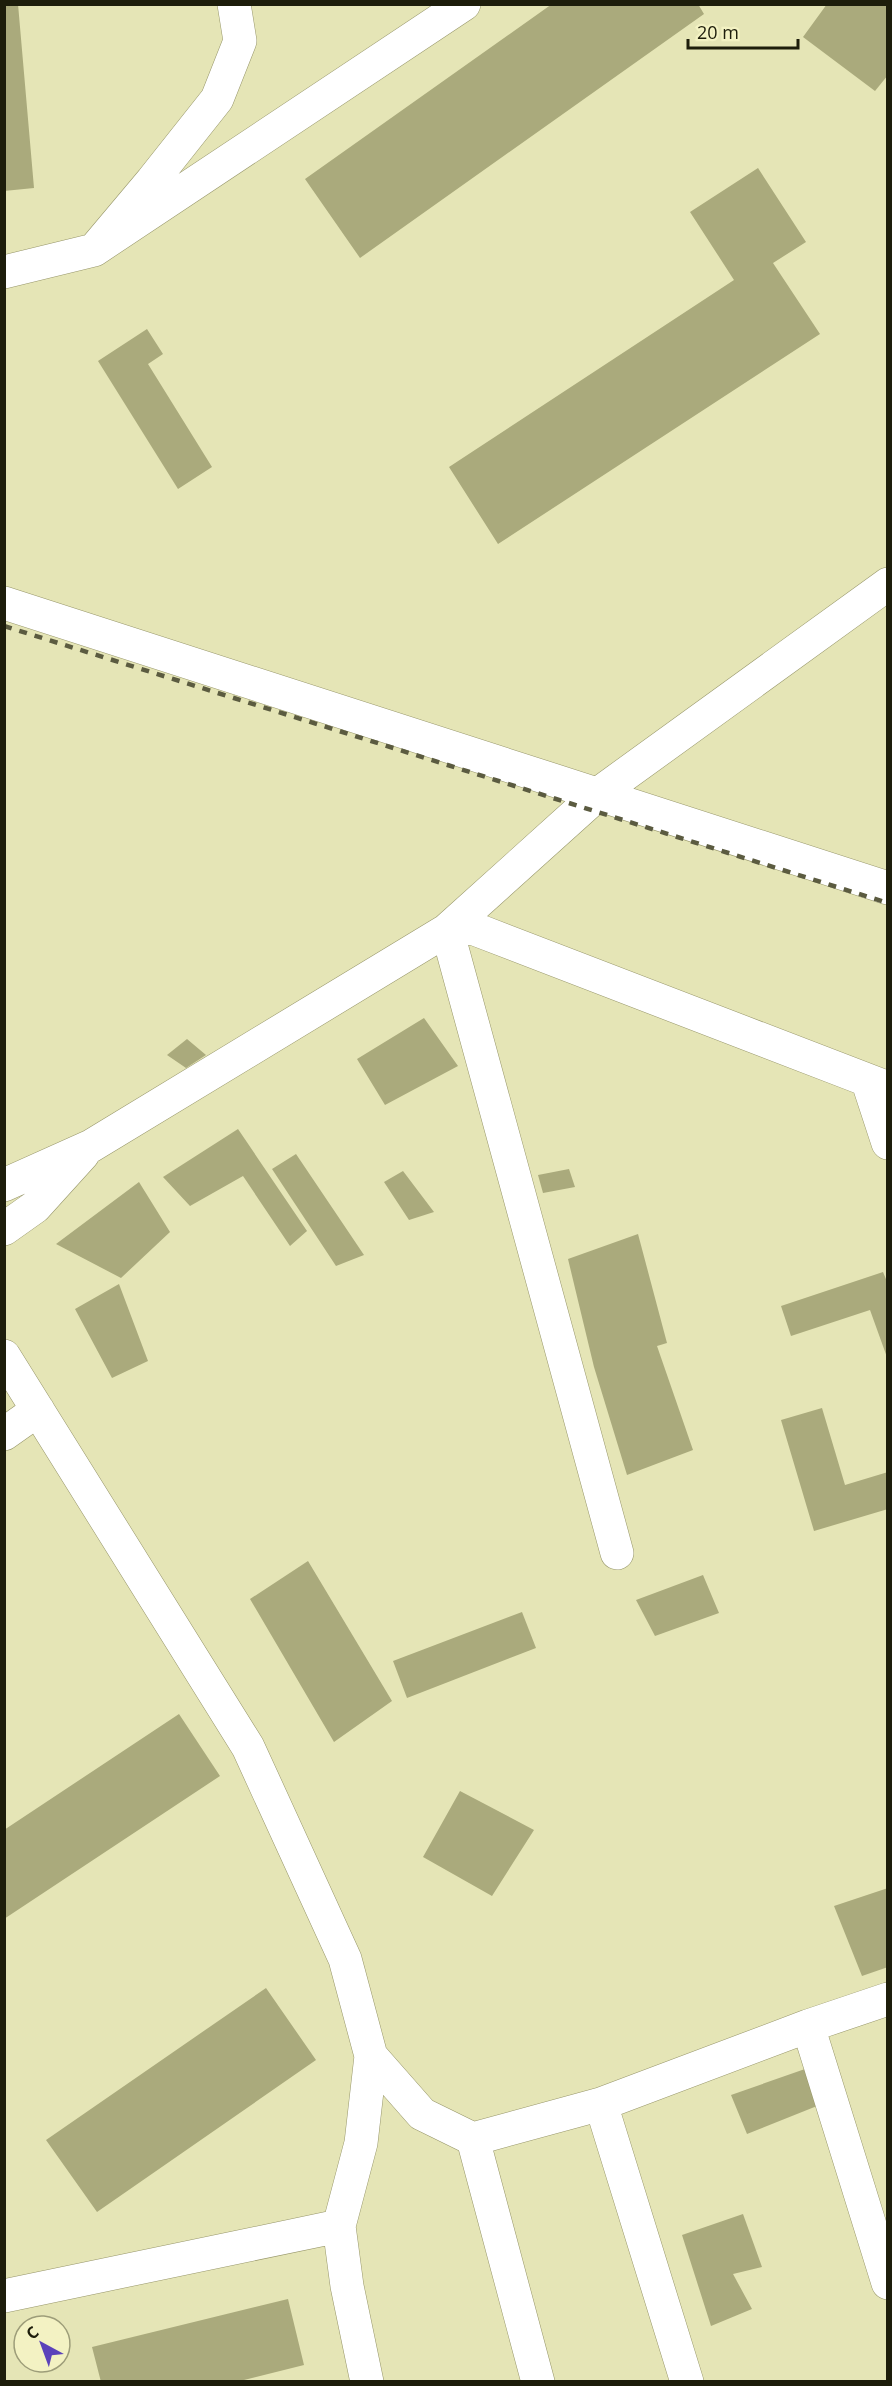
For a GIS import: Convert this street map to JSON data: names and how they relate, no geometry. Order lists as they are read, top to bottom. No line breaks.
{"scale_bar":"20 m","north":"top left"}
